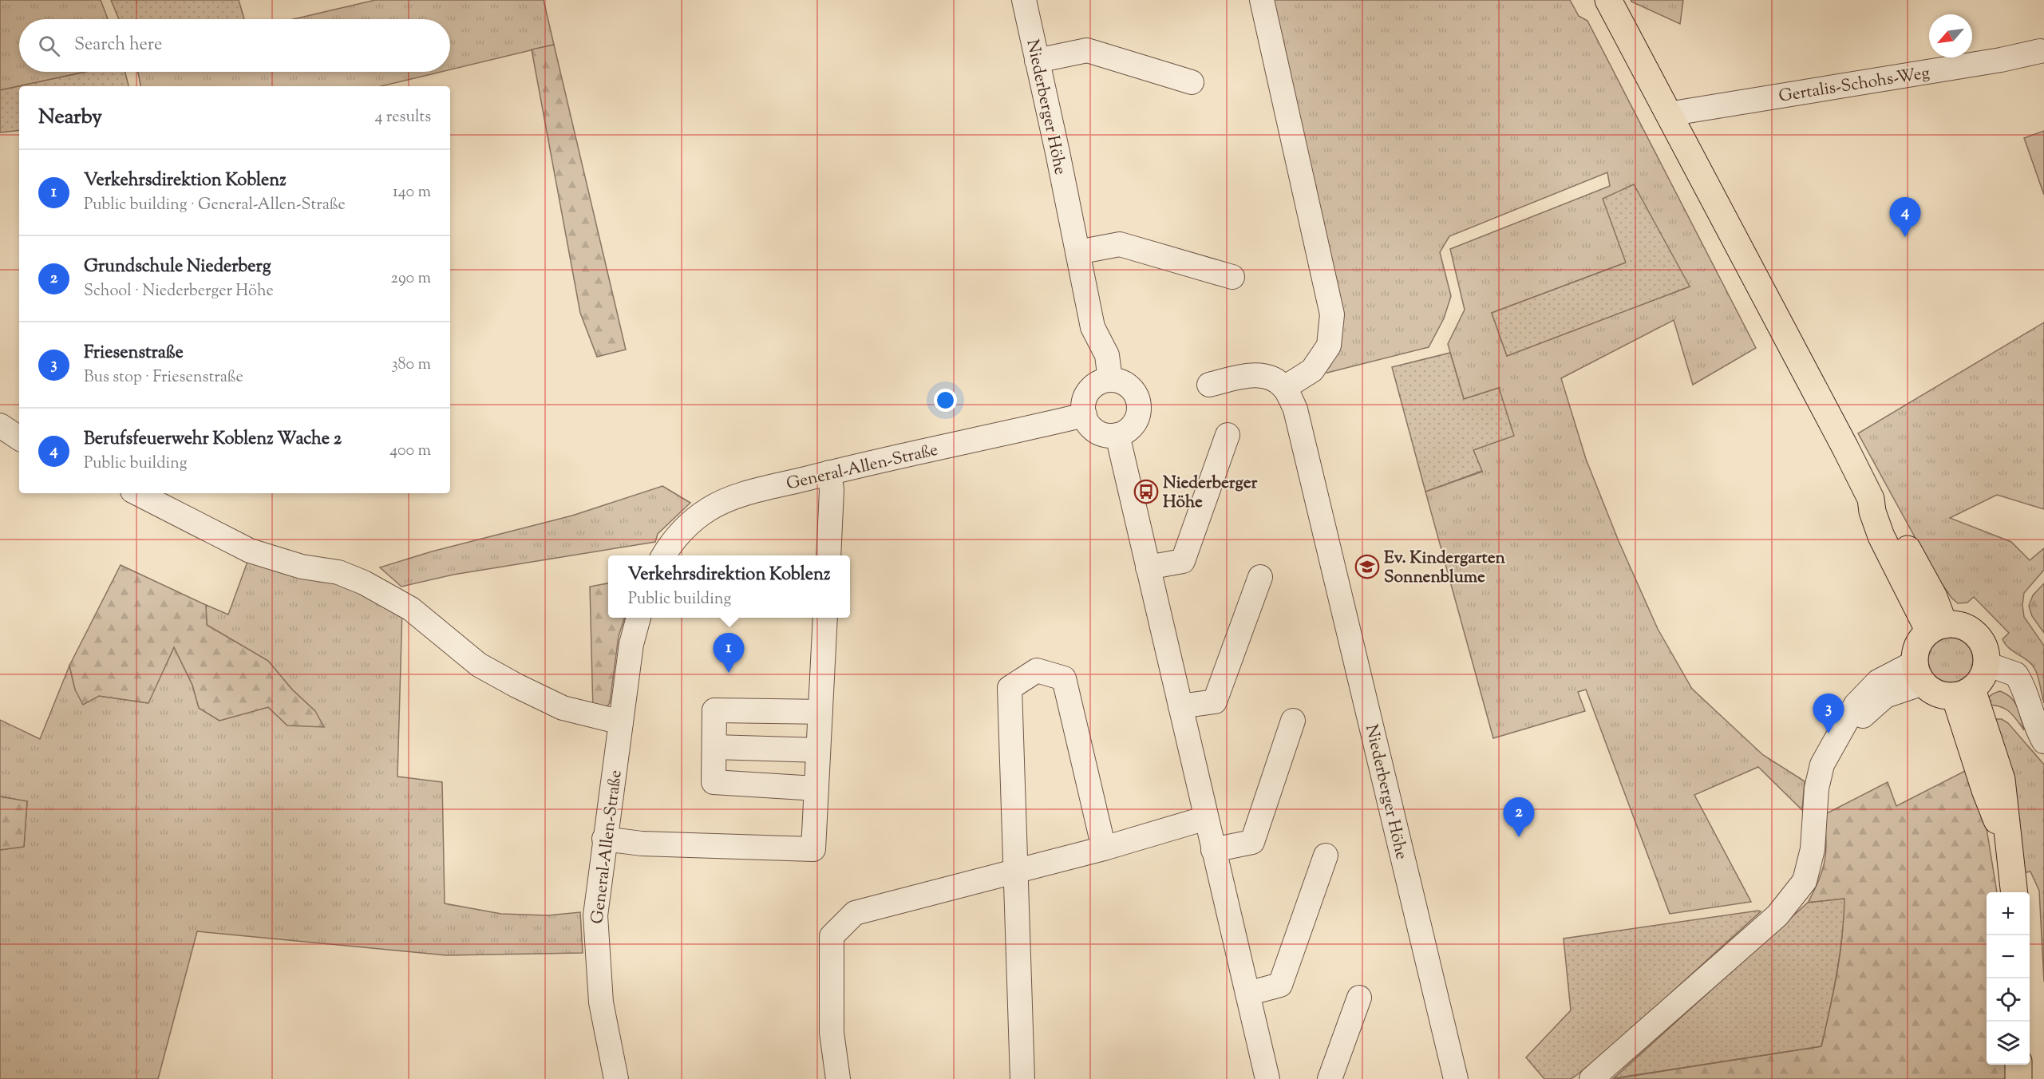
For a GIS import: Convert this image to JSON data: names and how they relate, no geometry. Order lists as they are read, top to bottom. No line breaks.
{"streets":{"street":["Gertalis-Schohs-Weg","Niederberger Höhe","General-Allen-Straße"]},"crossings":[["Niederberger Höhe","General-Allen-Straße"]],"places":{"bus stop":["Niederberger Höhe"],"school or university":["Ev. Kindergarten Sonnenblume"]},"north":"bottom left","page":{"search":"Search here","heading":["Nearby","4 results"],"list":[{"mark":"1","name":"Verkehrsdirektion Koblenz","note":"Public building · General-Allen-Straße","value":"140 m"},{"mark":"2","name":"Grundschule Niederberg","note":"School · Niederberger Höhe","value":"290 m"},{"mark":"3","name":"Friesenstraße","note":"Bus stop · Friesenstraße","value":"380 m"},{"mark":"4","name":"Berufsfeuerwehr Koblenz Wache 2","note":"Public building","value":"400 m"}],"pins":["4","1","3","2"],"popup":["Verkehrsdirektion Koblenz","Public building"],"map_buttons":["+","−"]}}
